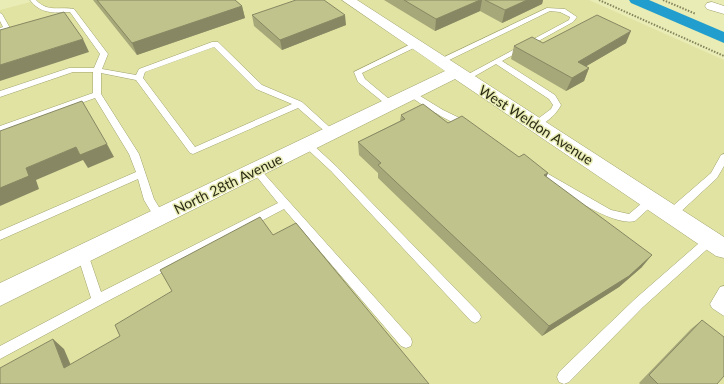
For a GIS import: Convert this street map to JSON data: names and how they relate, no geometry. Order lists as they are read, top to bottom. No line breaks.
{"streets":{"street":["West Weldon Avenue","North 28th Avenue"]},"crossings":[["West Weldon Avenue","North 28th Avenue"]]}
